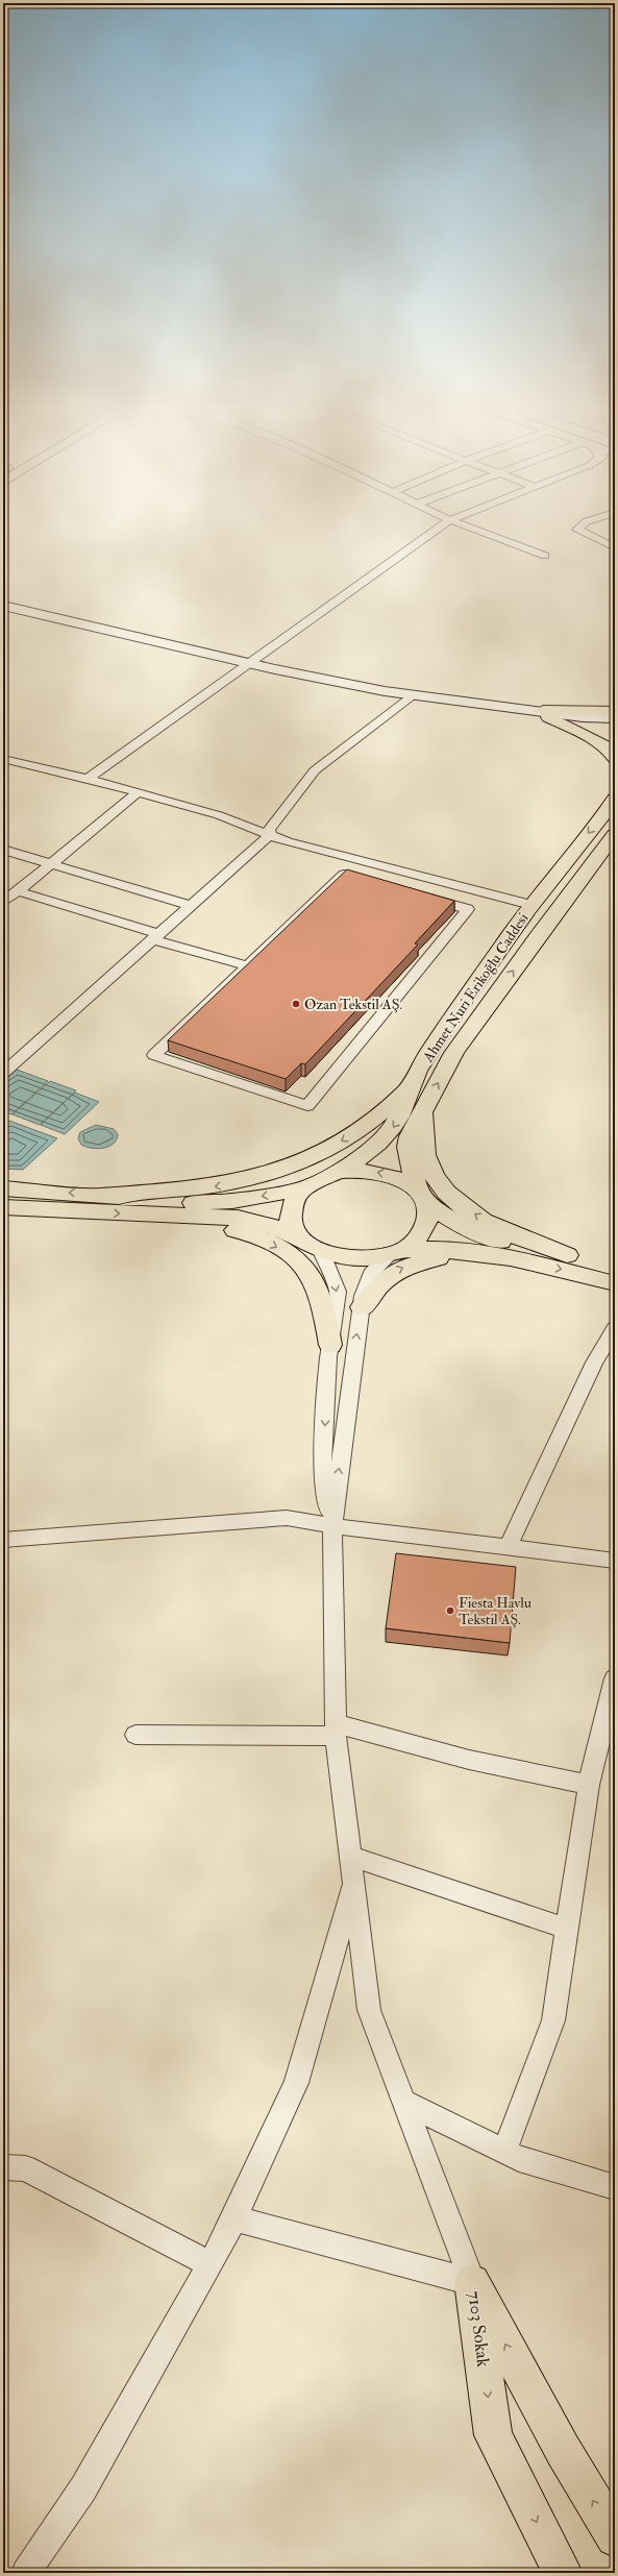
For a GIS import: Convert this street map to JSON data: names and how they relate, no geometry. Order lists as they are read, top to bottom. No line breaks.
{"streets":{"main road":["Ahmet Nuri Erikoğlu Caddesi","7103 Sokak"]},"places":["Ozan Tekstil AŞ.","Fiesta Havlu Tekstil AŞ."]}
